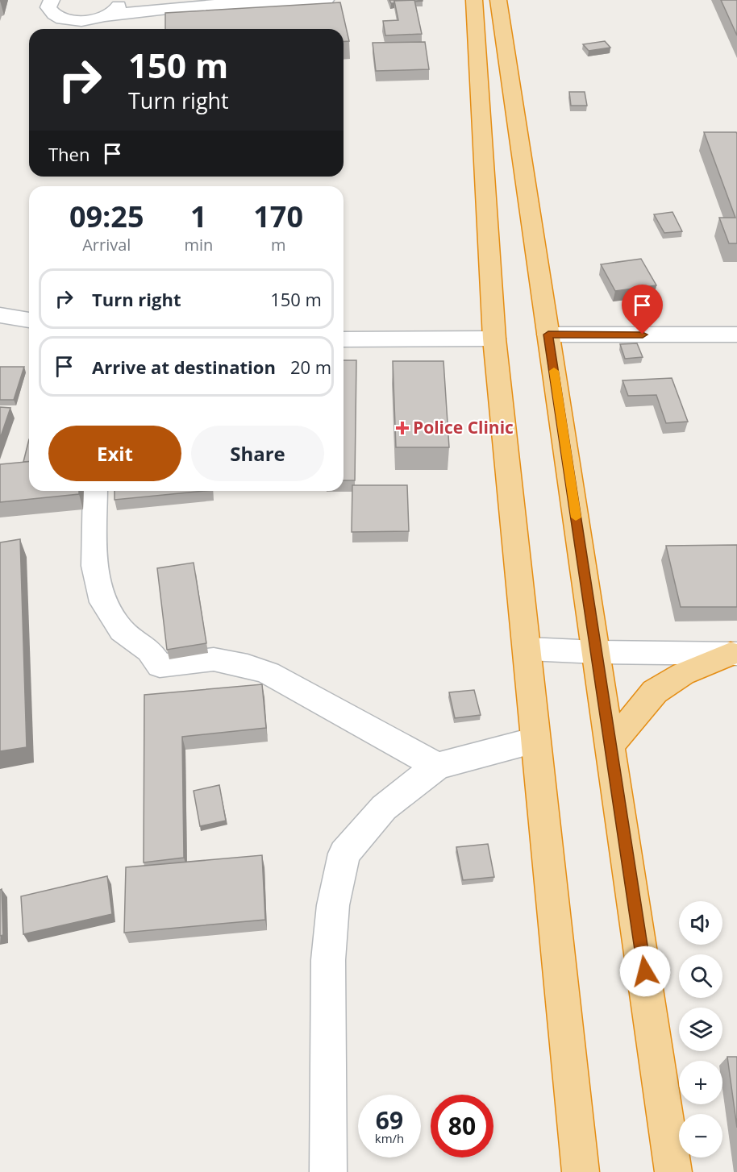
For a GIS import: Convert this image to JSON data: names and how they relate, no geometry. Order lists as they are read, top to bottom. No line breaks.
{"places":{"health":["Police Clinic"]},"page":{"turn":["150 m","Turn right"],"then":"Then","eta":["09:25","Arrival","1","min","170","m"],"list":[{"name":"Turn right","value":"150 m"},{"name":"Arrive at destination","value":"20 m"}],"buttons":["Exit","Share"],"map_buttons":["+","−"],"speed":"69 km/h","limit":"80"}}
